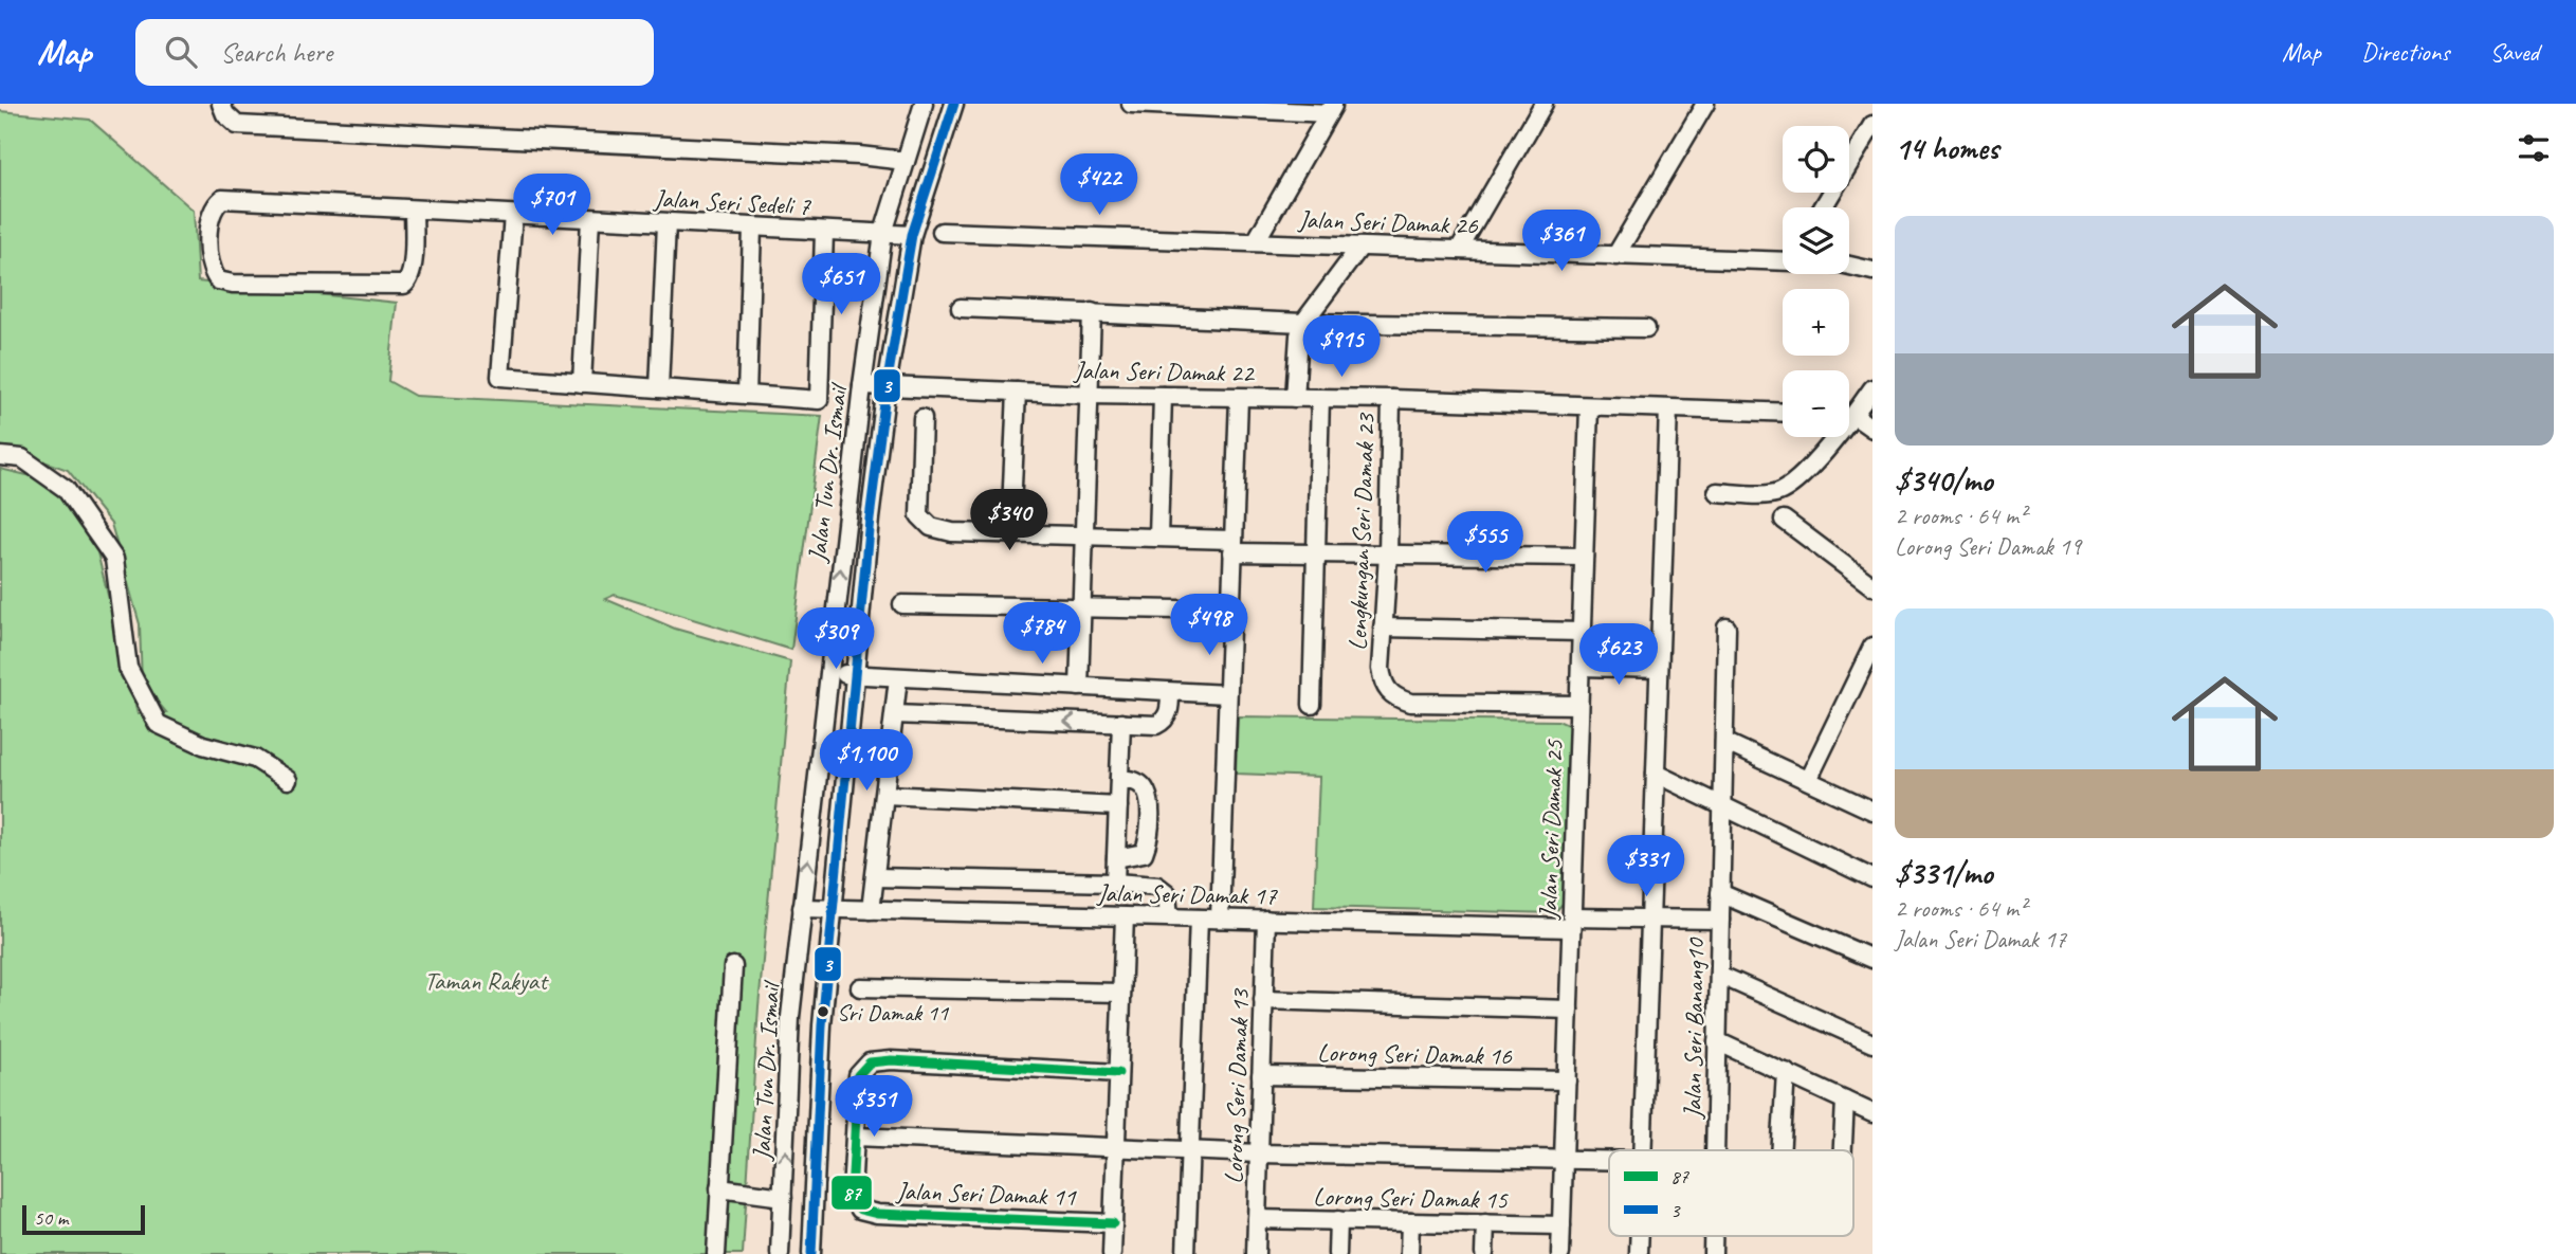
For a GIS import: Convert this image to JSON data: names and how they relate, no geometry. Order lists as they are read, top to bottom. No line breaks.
{"streets":{"street":["Jalan Seri Sedeli 7","Jalan Seri Damak 26","Jalan Seri Damak 22","Jalan Tun Dr. Ismail","Lengkungan Seri Damak 23","Jalan Seri Damak 25","Jalan Seri Damak 17","Jalan Seri Banang10","Lorong Seri Damak 16","Lorong Seri Damak 13","Jalan Seri Damak 11","Lorong Seri Damak 15"]},"crossings":[["Jalan Seri Sedeli 7","Jalan Tun Dr. Ismail"],["Jalan Seri Damak 22","Jalan Tun Dr. Ismail"],["Jalan Seri Damak 22","Lengkungan Seri Damak 23"],["Jalan Seri Damak 22","Jalan Seri Damak 25"],["Jalan Tun Dr. Ismail","Jalan Seri Damak 17"],["Lengkungan Seri Damak 23","Jalan Seri Damak 25"],["Jalan Seri Damak 25","Jalan Seri Damak 17"],["Jalan Seri Damak 25","Lorong Seri Damak 16"],["Jalan Seri Damak 25","Lorong Seri Damak 15"],["Jalan Seri Damak 17","Jalan Seri Banang10"],["Jalan Seri Damak 17","Lorong Seri Damak 13"],["Lorong Seri Damak 16","Lorong Seri Damak 13"],["Lorong Seri Damak 13","Lorong Seri Damak 15"]],"parks":["Taman Rakyat"],"places":["Sri Damak 11"],"lines":["transit line 3","transit line 87"],"legend":["87","3"],"scale_bar":"50 m","page":{"header":"Map","search":"Search here","nav":["Map","Directions","Saved"],"heading":"14 homes","map_buttons":["+","−"],"price":["$422","$701","$361","$651","$915","$340","$555","$498","$784","$309","$623","$1,100","$331","$351"],"list":[{"name":"$340/mo","note":"2 rooms · 64 m² · Lorong Seri Damak 19"},{"name":"$331/mo","note":"2 rooms · 64 m² · Jalan Seri Damak 17"}],"scale":"50 m"}}
